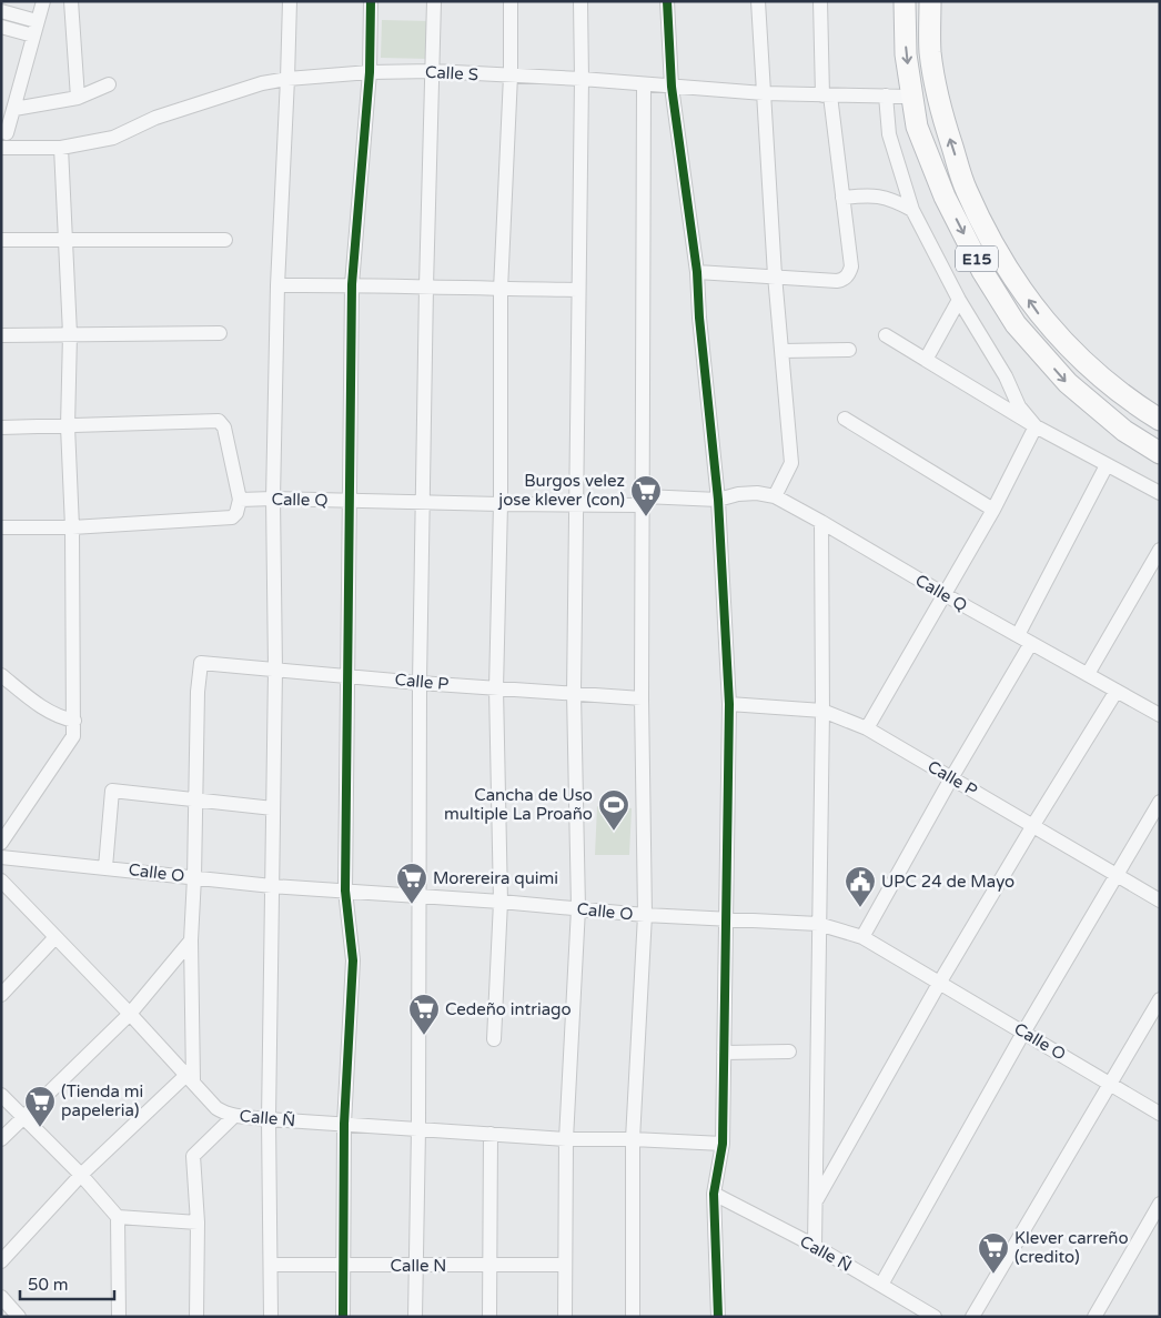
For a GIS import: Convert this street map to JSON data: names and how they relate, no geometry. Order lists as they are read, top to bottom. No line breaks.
{"streets":{"highway":["E15"],"street":["Calle S","Calle Q","Calle P","Calle O","Calle Ñ","Calle N"]},"crossings":[["Calle S","E15"]],"places":{"supermarket":["Burgos velez jose klever (con)","Morereira quimi","Cedeño intriago","(Tienda mi papeleria)","Klever carreño (credito)"],"sports":["Cancha de Uso multiple La Proaño"],"public building":["UPC 24 de Mayo"]},"scale_bar":"50 m"}
